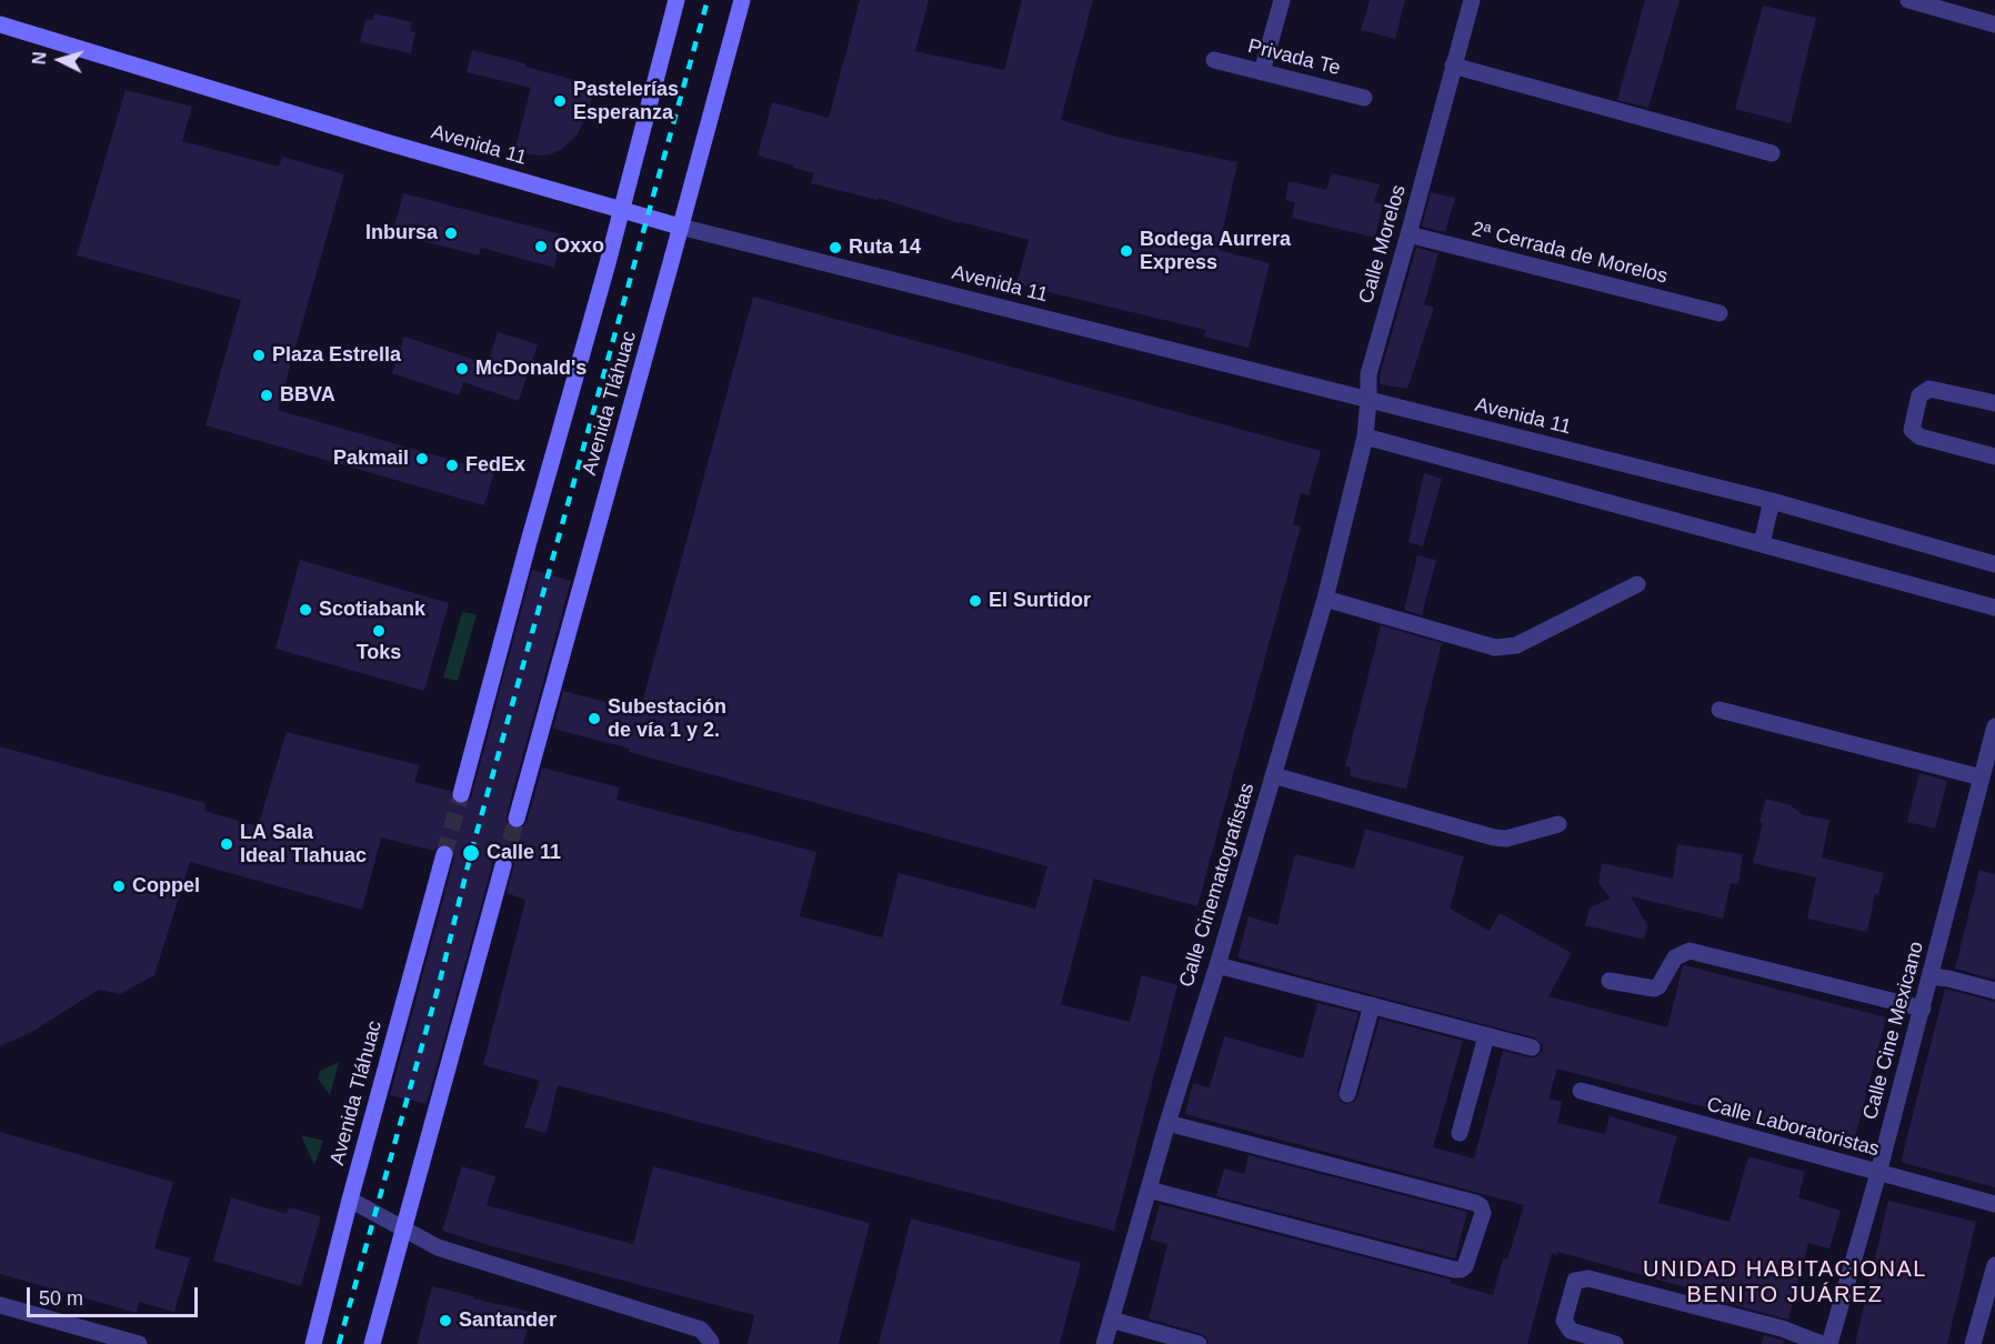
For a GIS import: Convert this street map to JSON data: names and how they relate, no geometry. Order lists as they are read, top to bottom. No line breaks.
{"streets":{"main road":["Avenida 11","Avenida Tláhuac"],"street":["Privada Te","Calle Morelos","2ª Cerrada de Morelos","Calle Cinematografistas","Calle Cine Mexicano","Calle Laboratoristas"]},"crossings":[["Avenida 11","Calle Morelos"],["Avenida 11","Avenida Tláhuac"],["Calle Morelos","2ª Cerrada de Morelos"],["Calle Morelos","Calle Cinematografistas"],["Calle Cine Mexicano","Calle Laboratoristas"]],"districts":["UNIDAD HABITACIONAL BENITO JUÁREZ"],"places":["Pastelerías Esperanza","Inbursa","Oxxo","Ruta 14","Bodega Aurrera Express","Plaza Estrella","McDonald's","BBVA","Pakmail","FedEx","El Surtidor","Scotiabank","Toks","Subestación de vía 1 y 2.","LA Sala Ideal Tlahuac","Calle 11","Coppel","Santander"],"scale_bar":"50 m","north":"left"}
